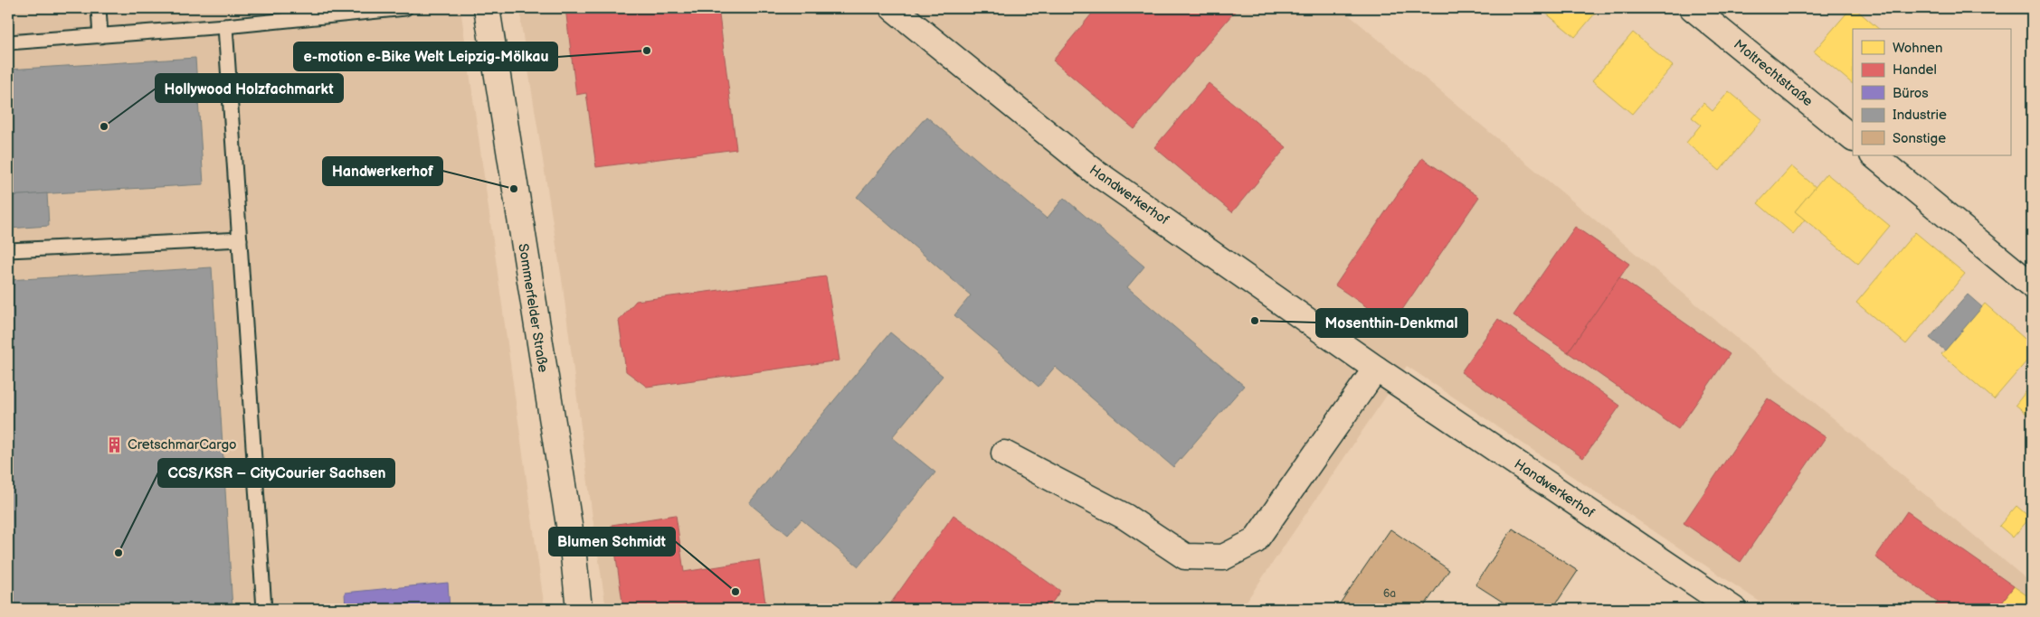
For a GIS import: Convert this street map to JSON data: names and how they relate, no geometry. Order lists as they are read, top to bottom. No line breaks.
{"streets":{"street":["Moltrechtstraße","Handwerkerhof","Sommerfelder Straße"]},"places":{"other":["e-motion e-Bike Welt Leipzig-Mölkau","Hollywood Holzfachmarkt","Handwerkerhof","Mosenthin-Denkmal","CCS/KSR – CityCourier Sachsen","Blumen Schmidt"],"building":["CretschmarCargo"]},"house_numbers":["6a"],"legend":["Wohnen","Handel","Büros","Industrie","Sonstige"]}
